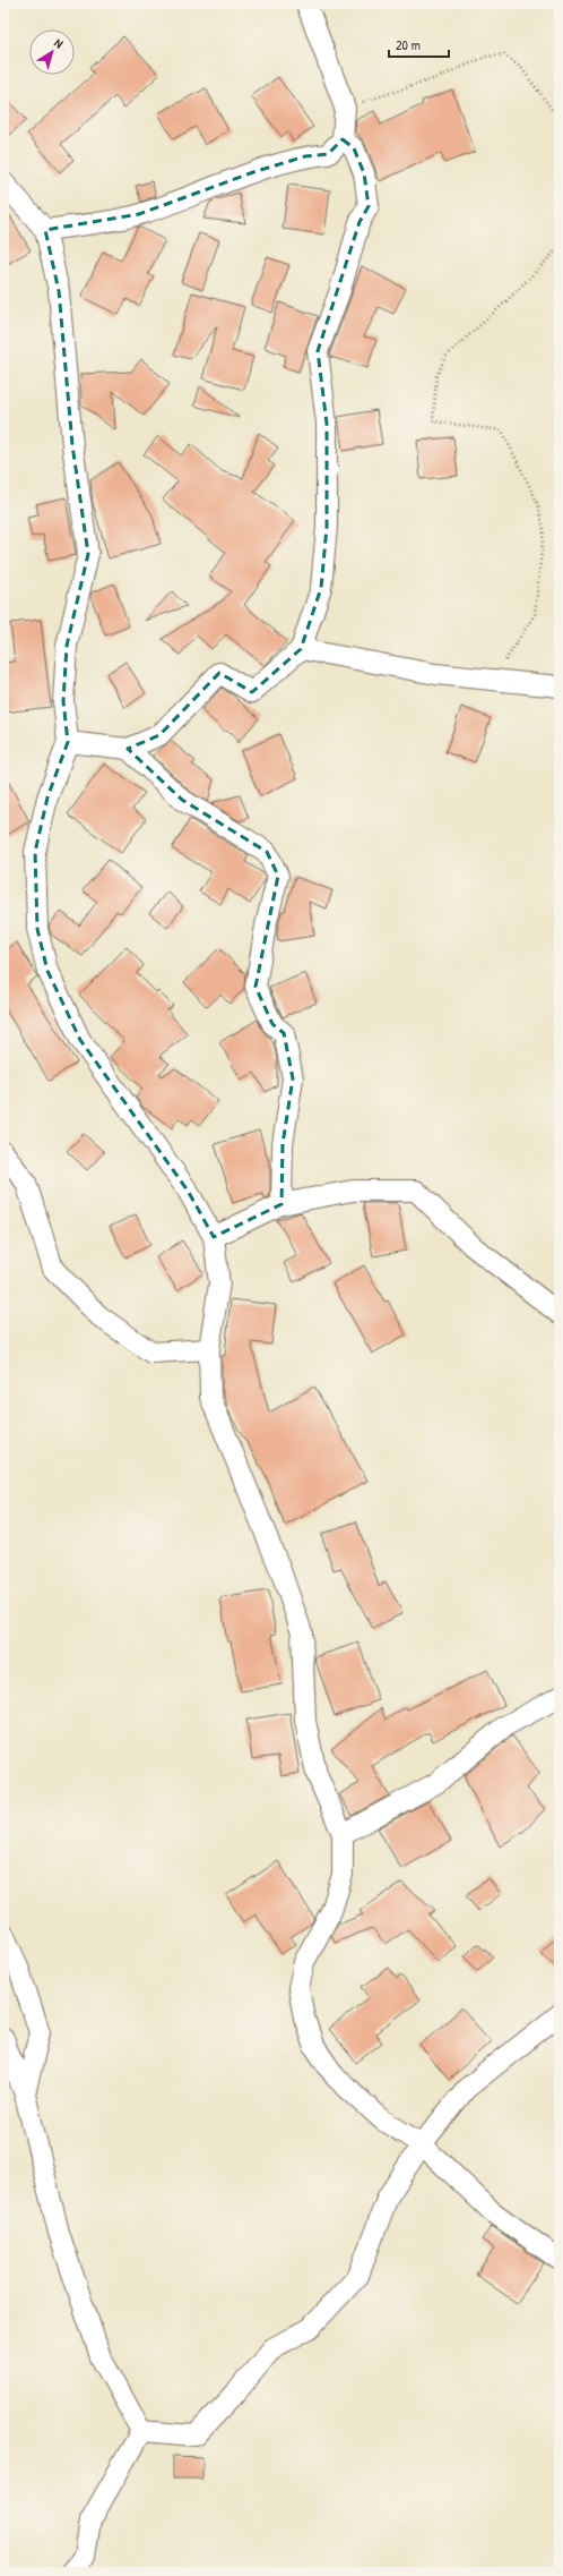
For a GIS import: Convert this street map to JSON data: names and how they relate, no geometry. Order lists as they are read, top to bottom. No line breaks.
{"scale_bar":"20 m","north":"top right"}
